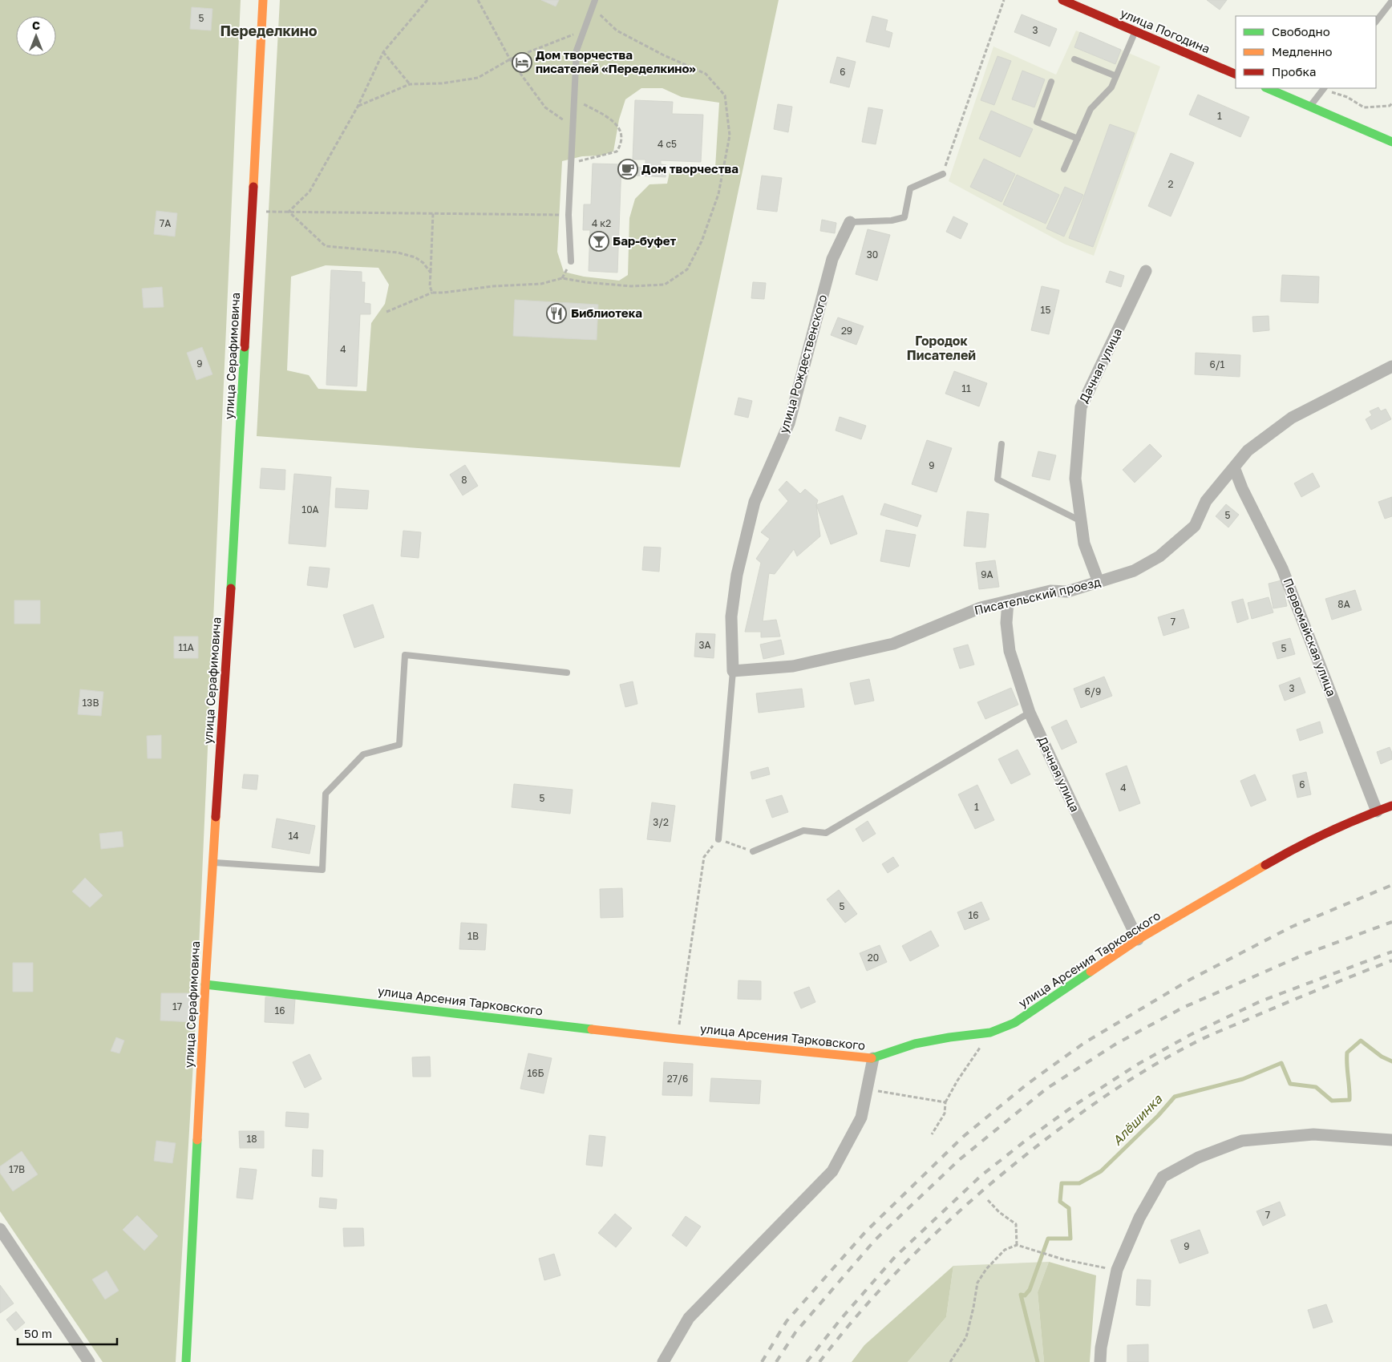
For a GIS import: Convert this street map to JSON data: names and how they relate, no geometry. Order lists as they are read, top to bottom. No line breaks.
{"streets":{"street":["улица Погодина","улица Серафимовича","улица Рождественского","Дачная улица","Писательский проезд","Первомайская улица","улица Арсения Тарковского"]},"crossings":[["улица Серафимовича","улица Арсения Тарковского"],["улица Рождественского","Писательский проезд"],["Дачная улица","Писательский проезд"],["Дачная улица","улица Арсения Тарковского"],["Писательский проезд","Первомайская улица"],["Первомайская улица","улица Арсения Тарковского"]],"districts":["Переделкино","Городок Писателей"],"water":["Алёшинка"],"places":{"hotel":["Дом творчества писателей «Переделкино»"],"cafe":["Дом творчества"],"bar":["Бар-буфет"],"restaurant":["Библиотека"]},"house_numbers":["5","3","6","1","4 с5","2","7А","4 к2","30","15","29","4","9","6/1","11","9","8","10А","5","9А","8А","7","3А","11А","5","3","6/9","13В","6","4","5","1","3/2","14","5","16","1В","20","17","16","16Б","27/6","18","17В","7","9"],"legend":["Свободно","Медленно","Пробка"],"scale_bar":"50 m","north":"top"}
